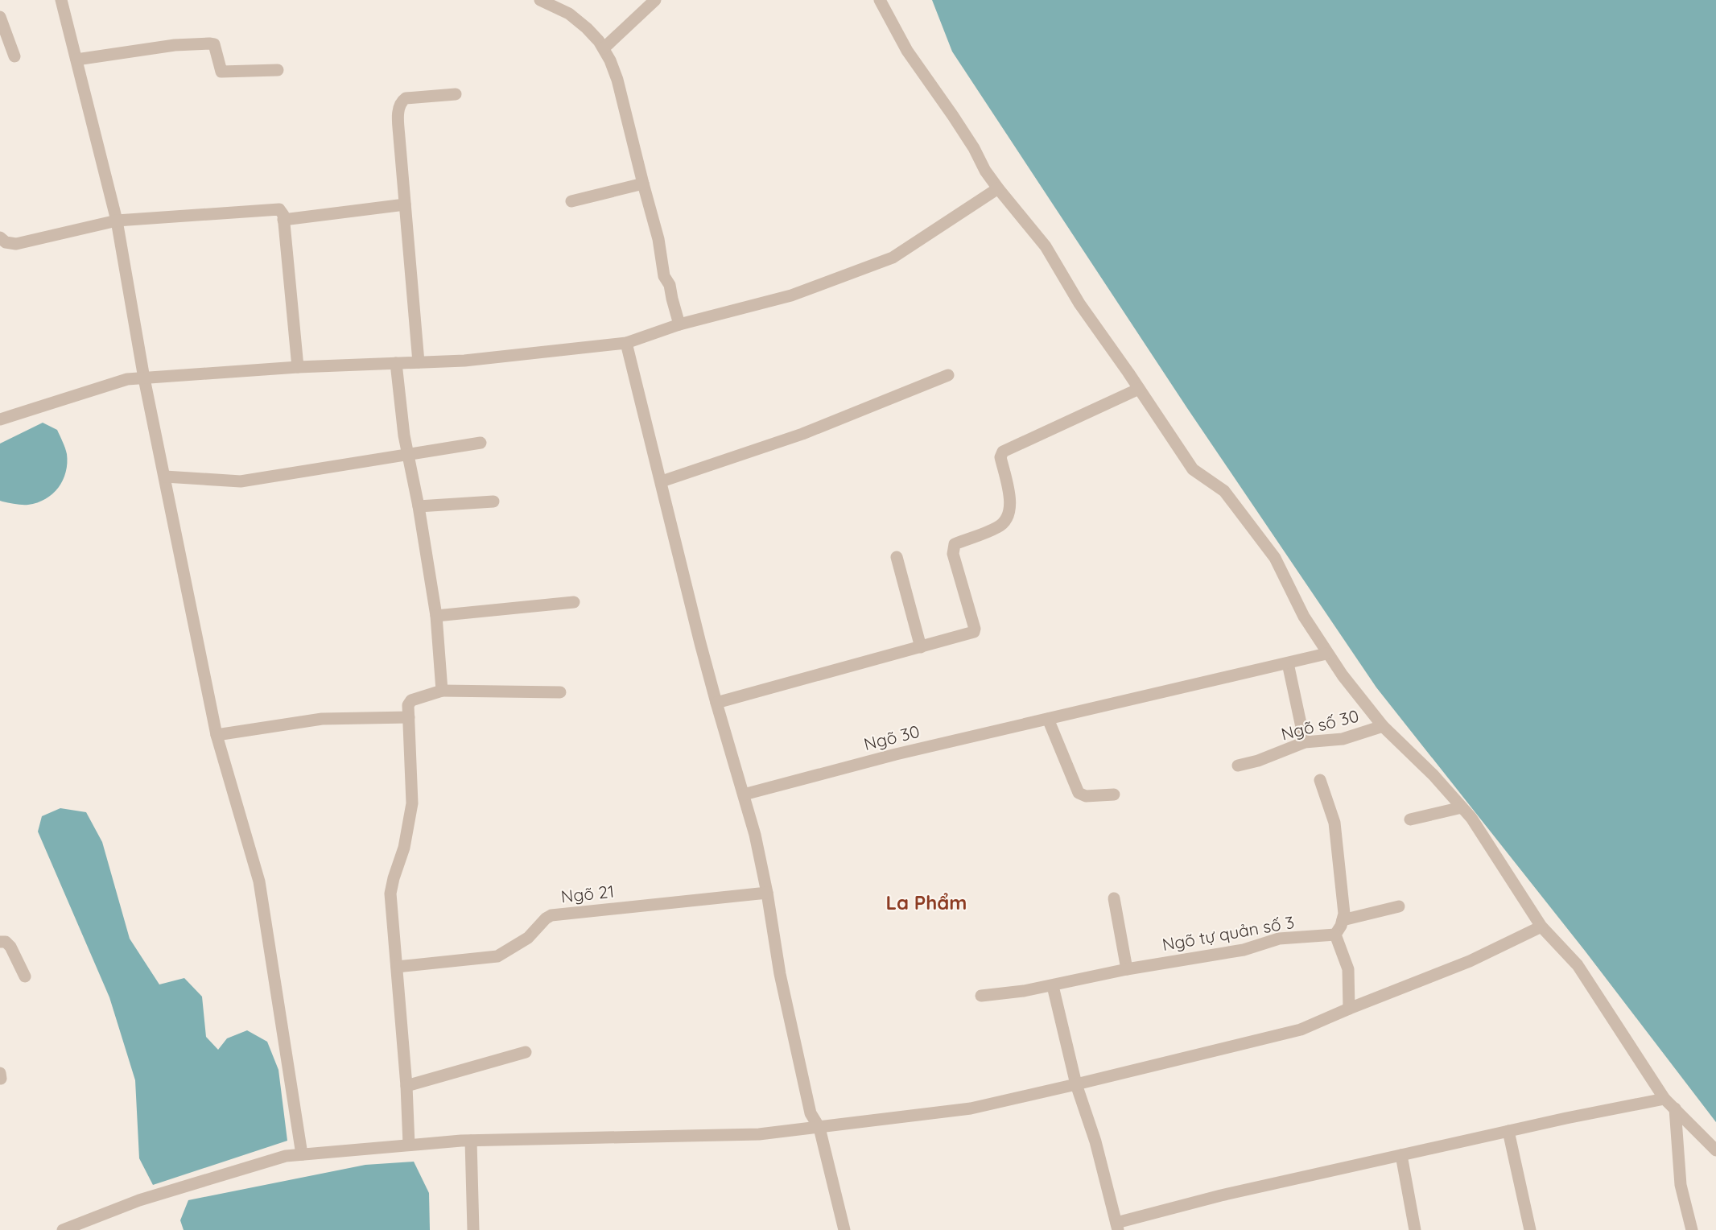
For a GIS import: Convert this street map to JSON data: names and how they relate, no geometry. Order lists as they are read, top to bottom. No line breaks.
{"streets":{"street":["Ngõ số 30","Ngõ 30","Ngõ 21","Ngõ tự quản số 3"]},"districts":["La Phẩm"]}
